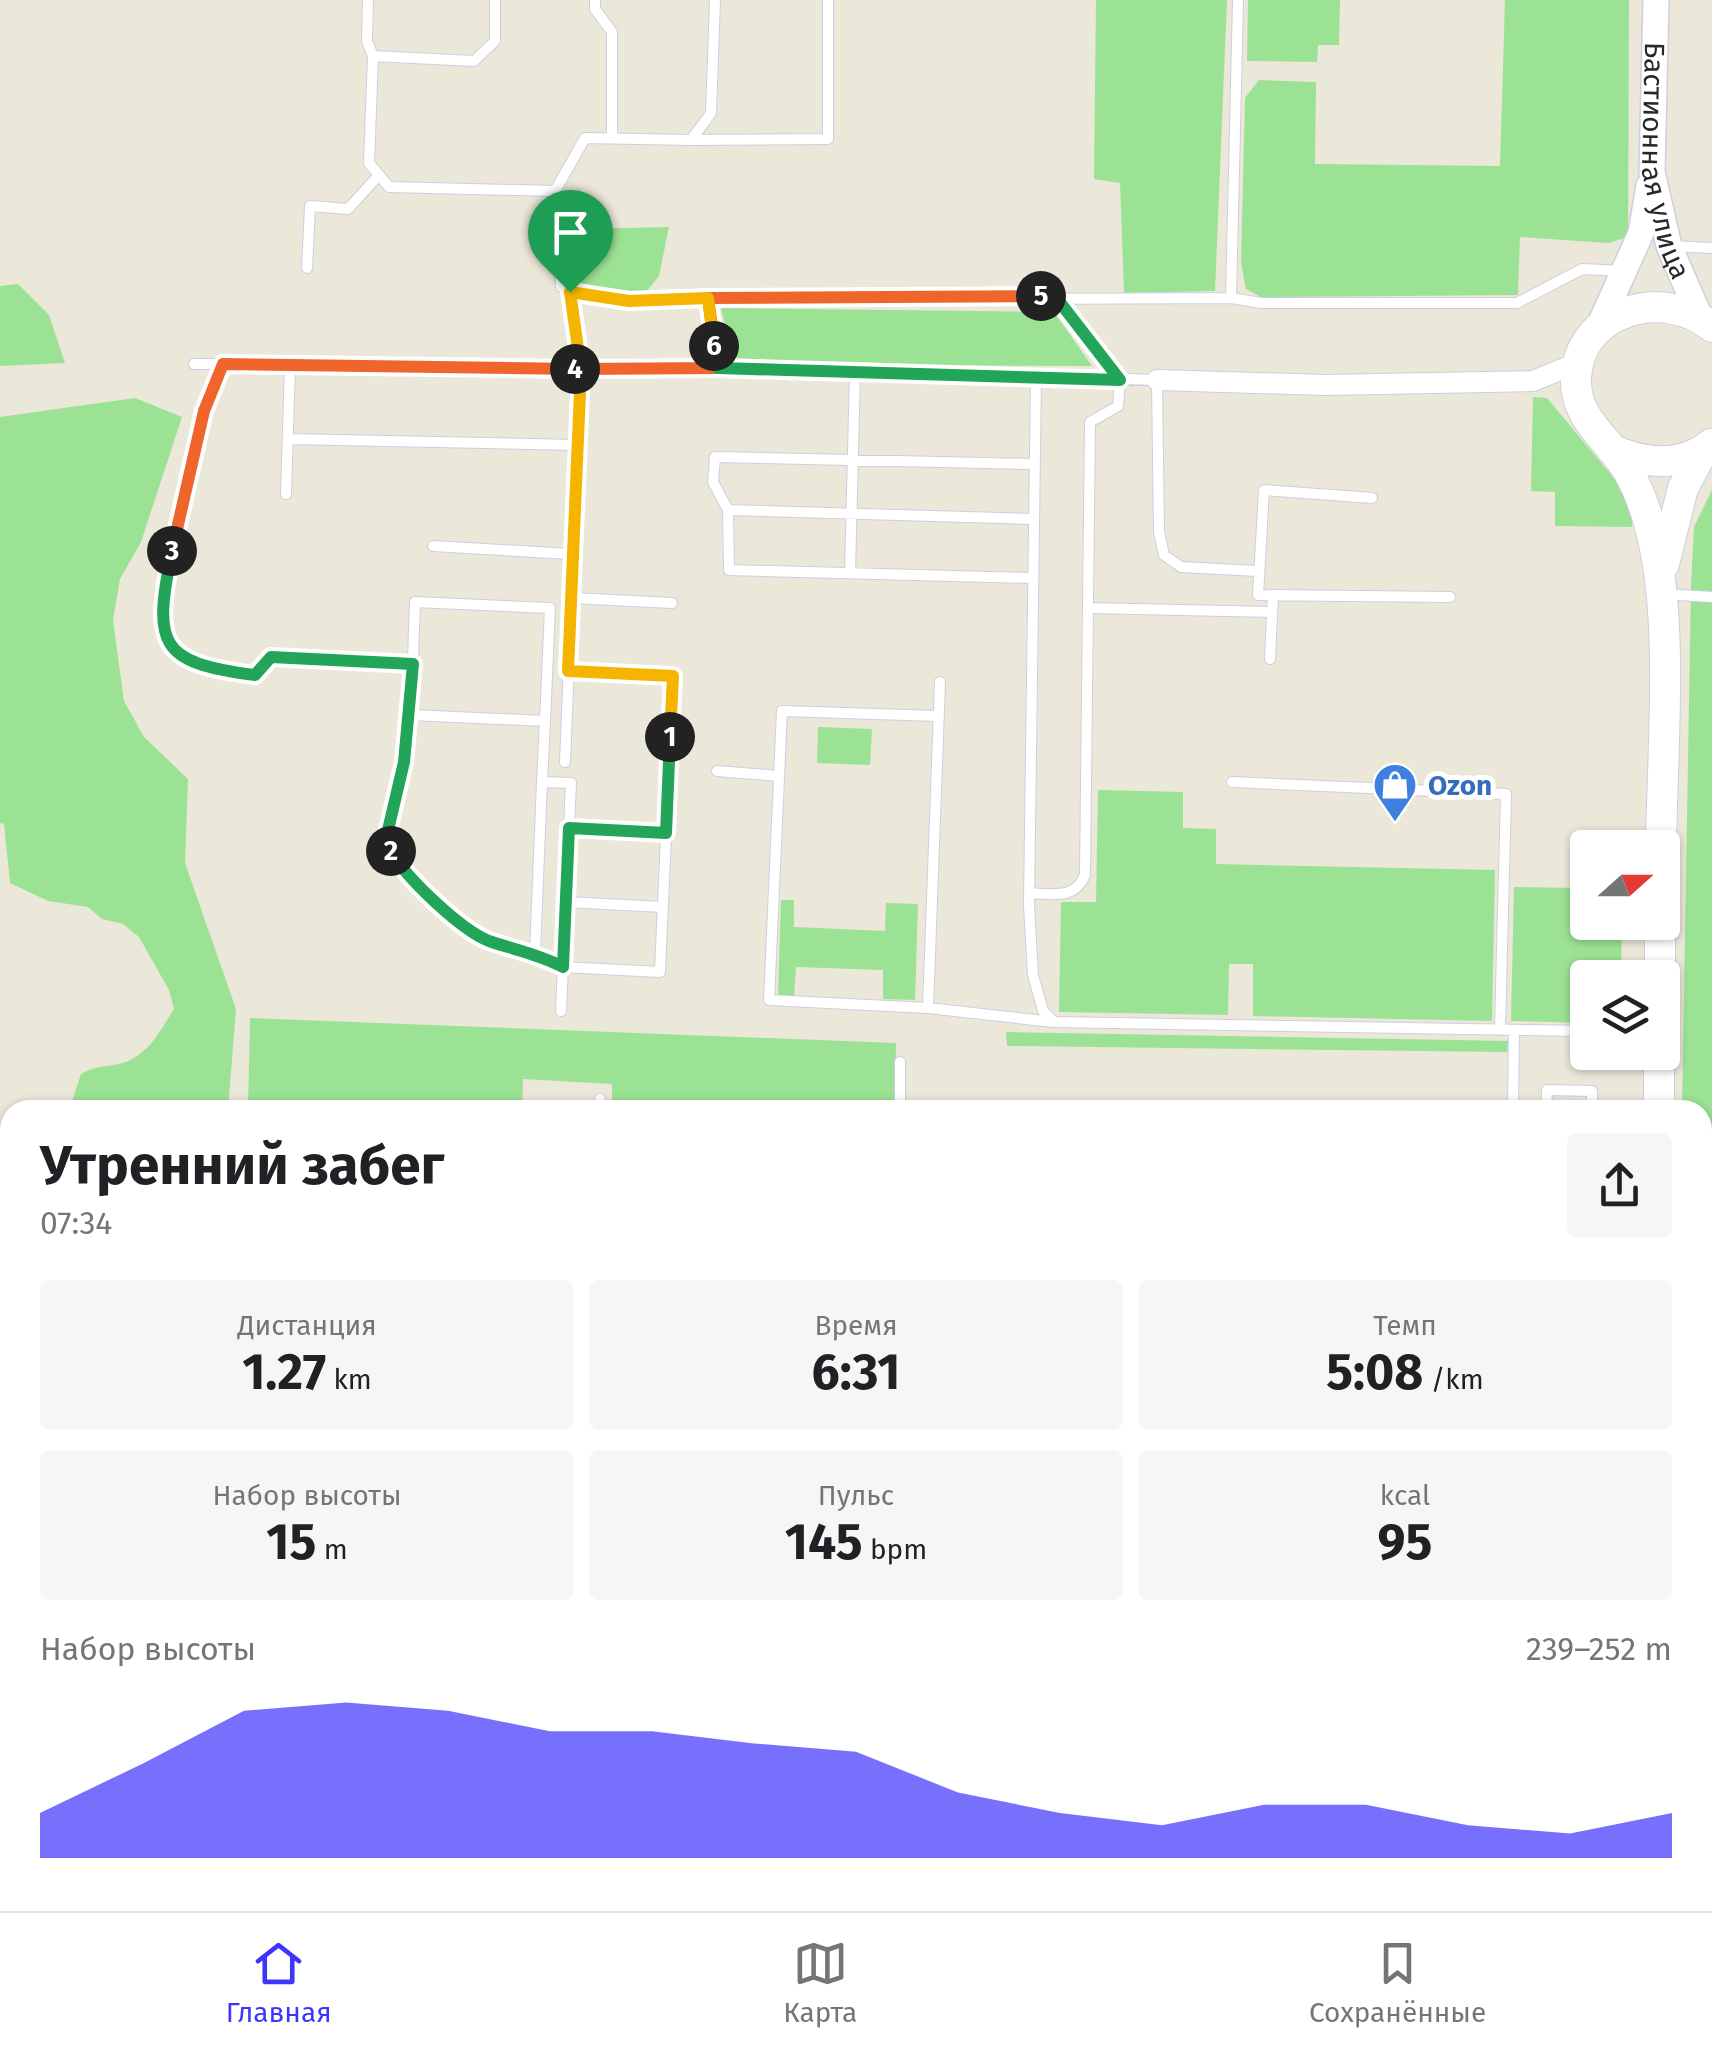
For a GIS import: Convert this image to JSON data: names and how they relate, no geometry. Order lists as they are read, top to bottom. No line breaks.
{"streets":{"street":["Бастионная улица"]},"places":{"shop":["Ozon"]},"north":"right","page":{"pins":["5","6","4","3","1","2"],"heading":["Утренний забег","07:34"],"stats":[["Дистанция","1.27 km"],["Время","6:31"],["Темп","5:08 /km"],["Набор высоты","15 m"],["Пульс","145 bpm"],["kcal","95"]],"chart":["Набор высоты","239–252 m"],"tabs":["Главная","Карта","Сохранённые"]}}
